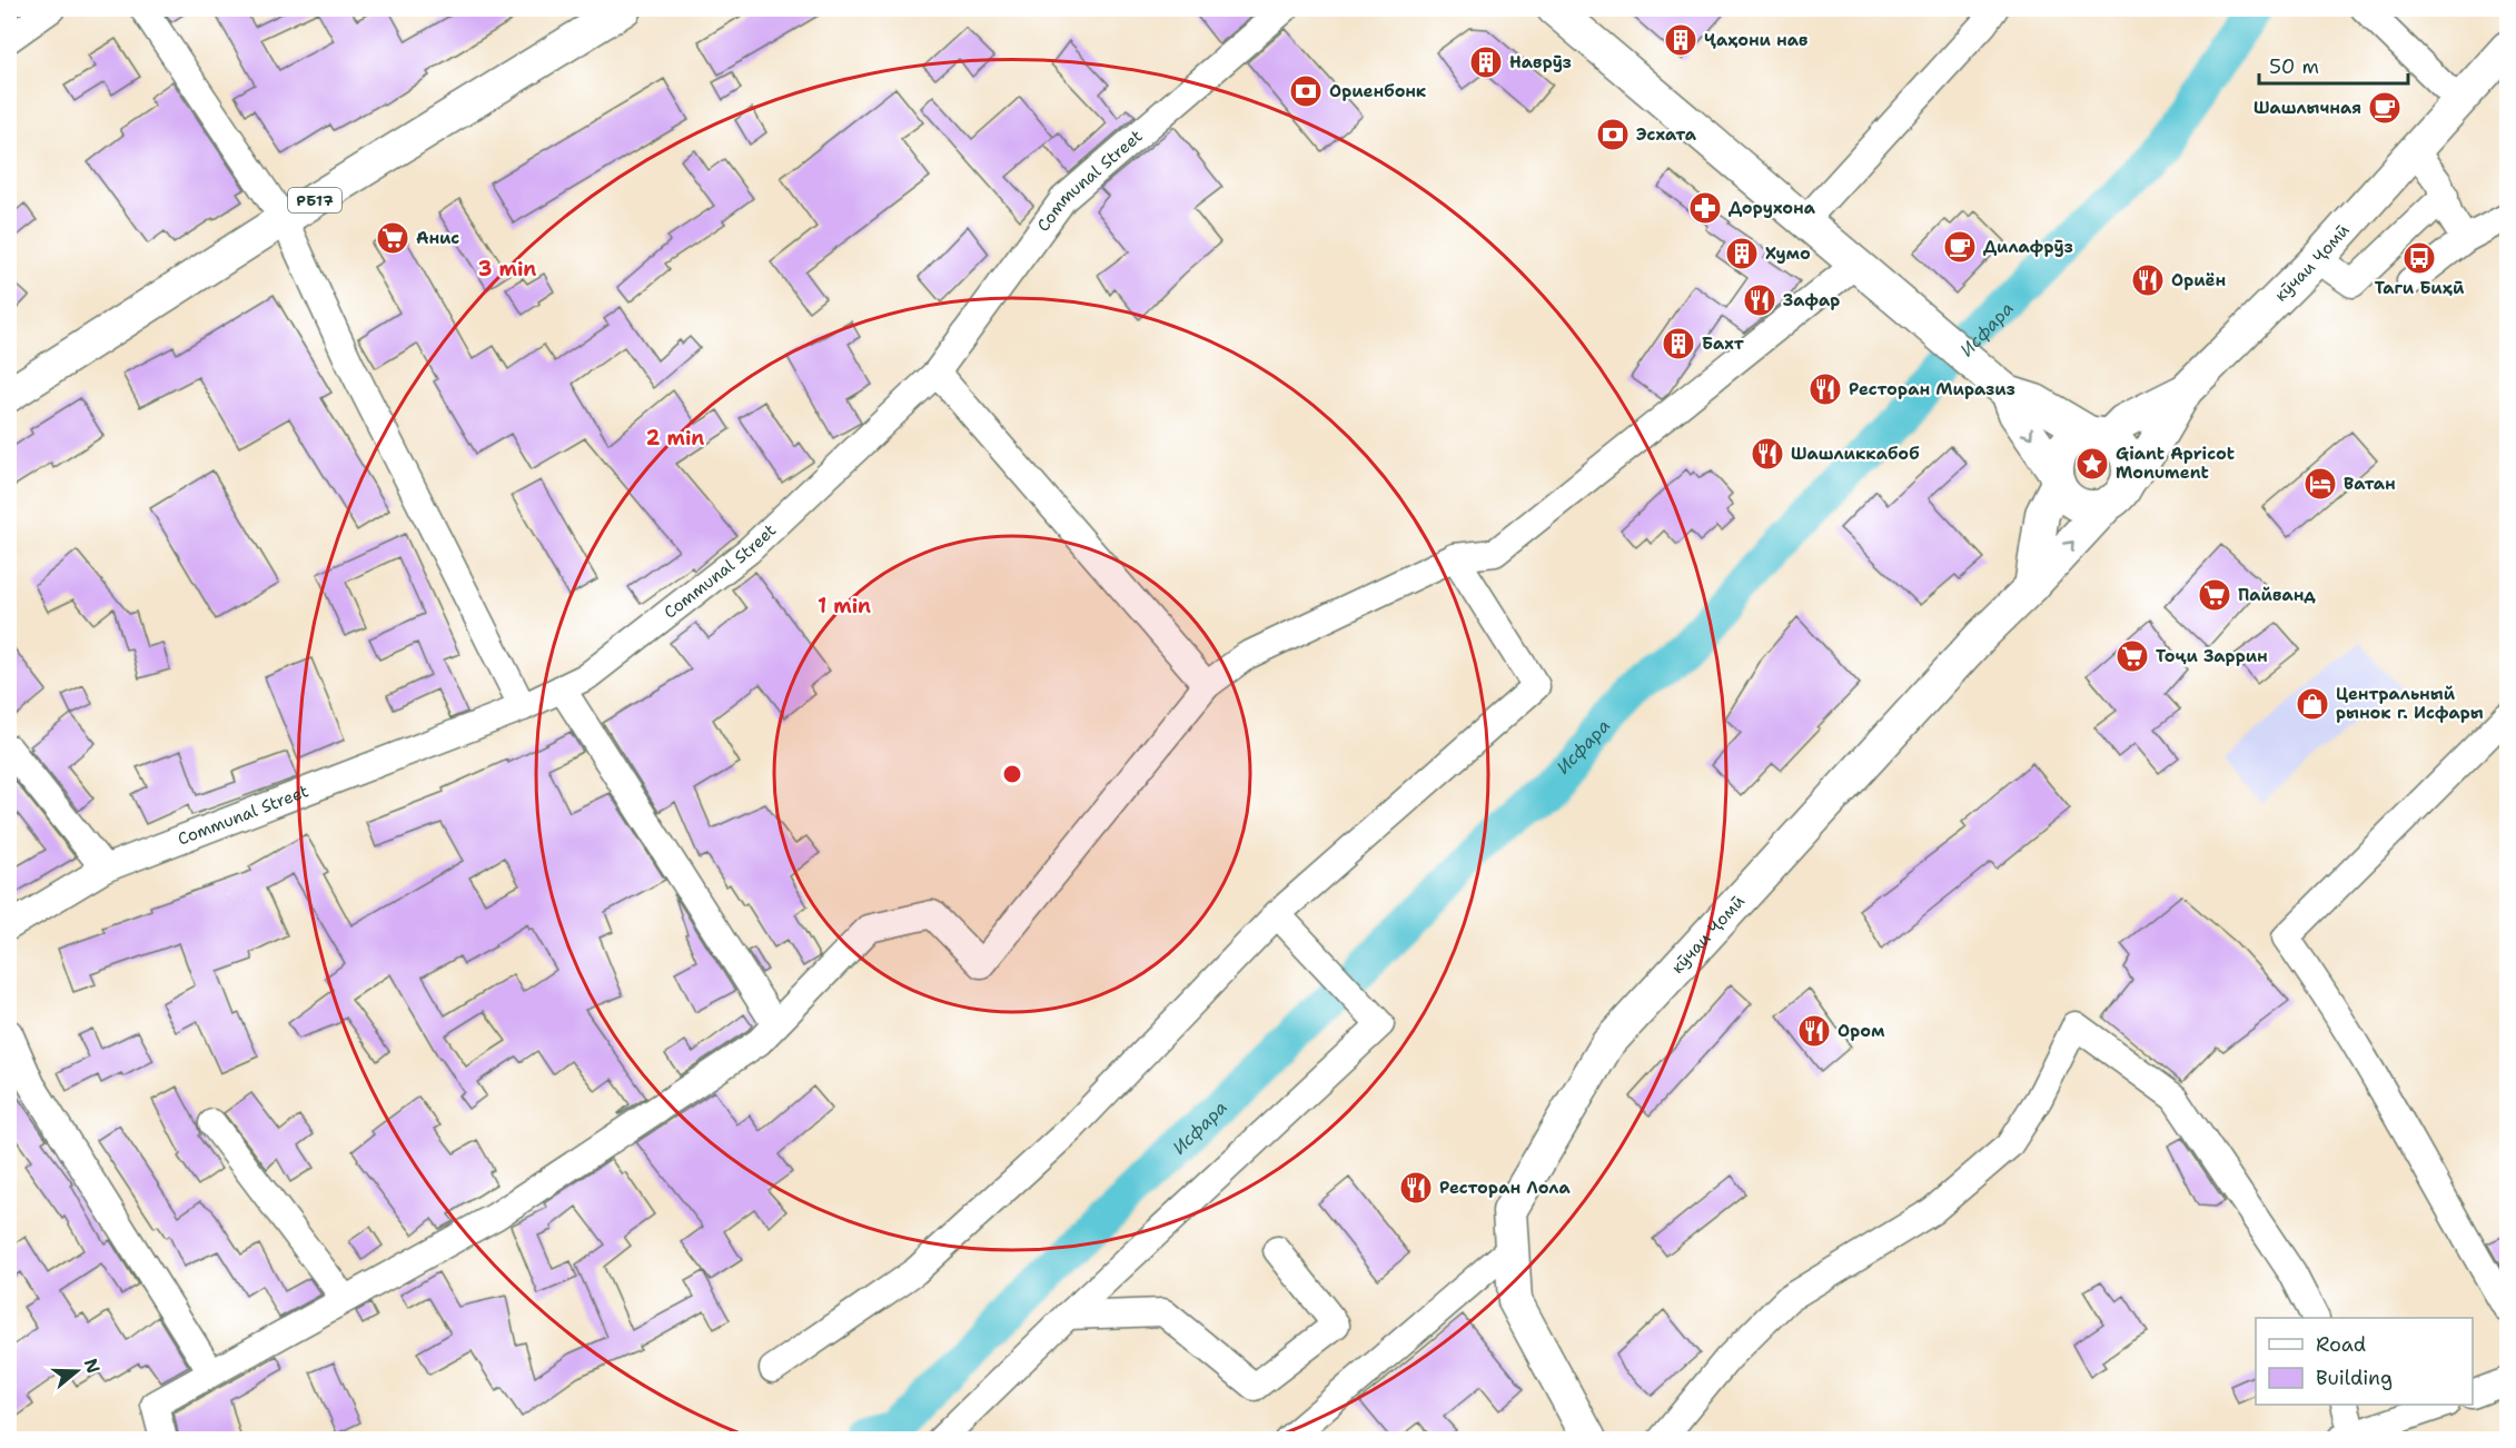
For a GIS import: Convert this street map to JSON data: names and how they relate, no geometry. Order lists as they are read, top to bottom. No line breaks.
{"streets":{"main road":["РБ17","кӯчаи Ҷомӣ"],"street":["Communal Street"]},"water":["Исфара"],"places":{"building":["Ҷаҳони нав","Наврӯз","Хумо","Бахт"],"bank":["Ориенбонк","Эсхата"],"cafe":["Шашлычная","Дилафрӯз"],"pharmacy":["Дорухона"],"supermarket":["Анис","Пайванд","Тоҷи Заррин"],"bus stop":["Таги Биҳӣ"],"restaurant":["Ориён","Зафар","Ресторан Миразиз","Шашликкабоб","Ором","Ресторан Лола"],"place":["Giant Apricot Monument"],"hotel":["Ватан"],"shop":["Центральный рынок г. Исфары"]},"legend":["Road","Building"],"scale_bar":"50 m","north":"right","rings":["3 min","2 min","1 min"]}
